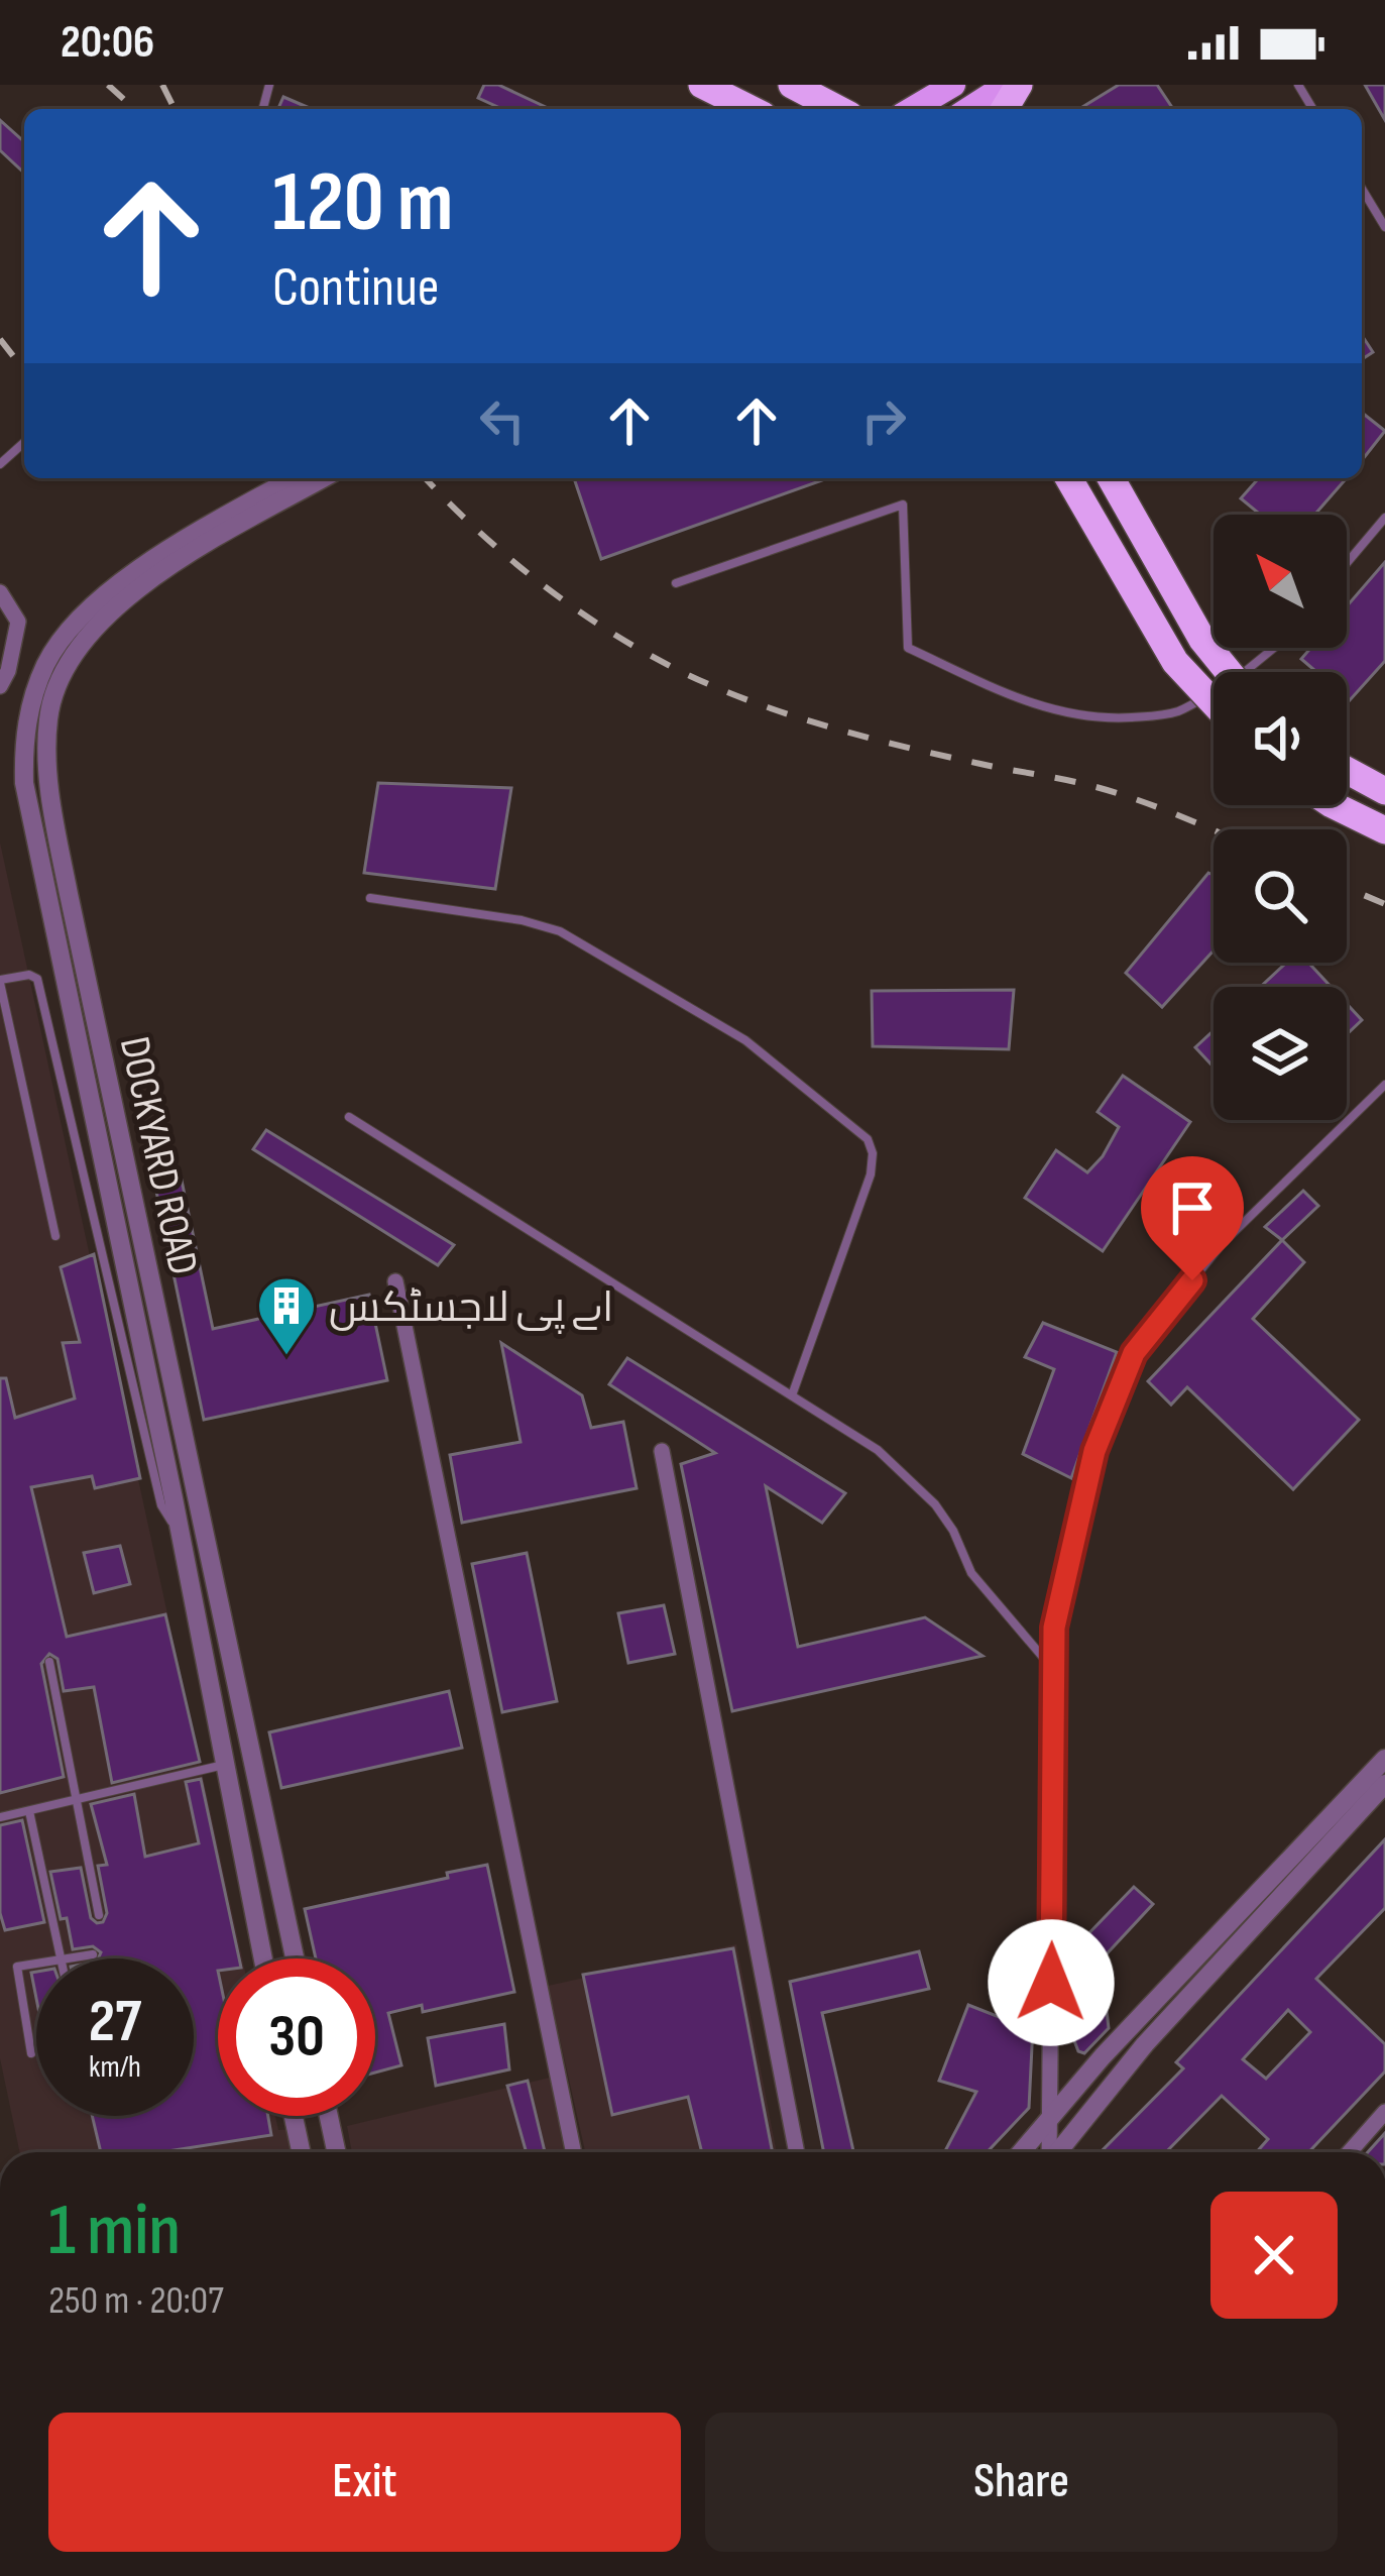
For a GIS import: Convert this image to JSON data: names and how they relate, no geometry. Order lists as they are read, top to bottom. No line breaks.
{"streets":{"street":["DOCKYARD ROAD"]},"places":{"building":["اے پی لاجسٹکس"]},"north":"top left","page":{"status":"20:06","turn":["120 m","Continue"],"speed":"27 km/h","limit":"30","heading":["1 min","250 m · 20:07"],"buttons":["Exit","Share"]}}
